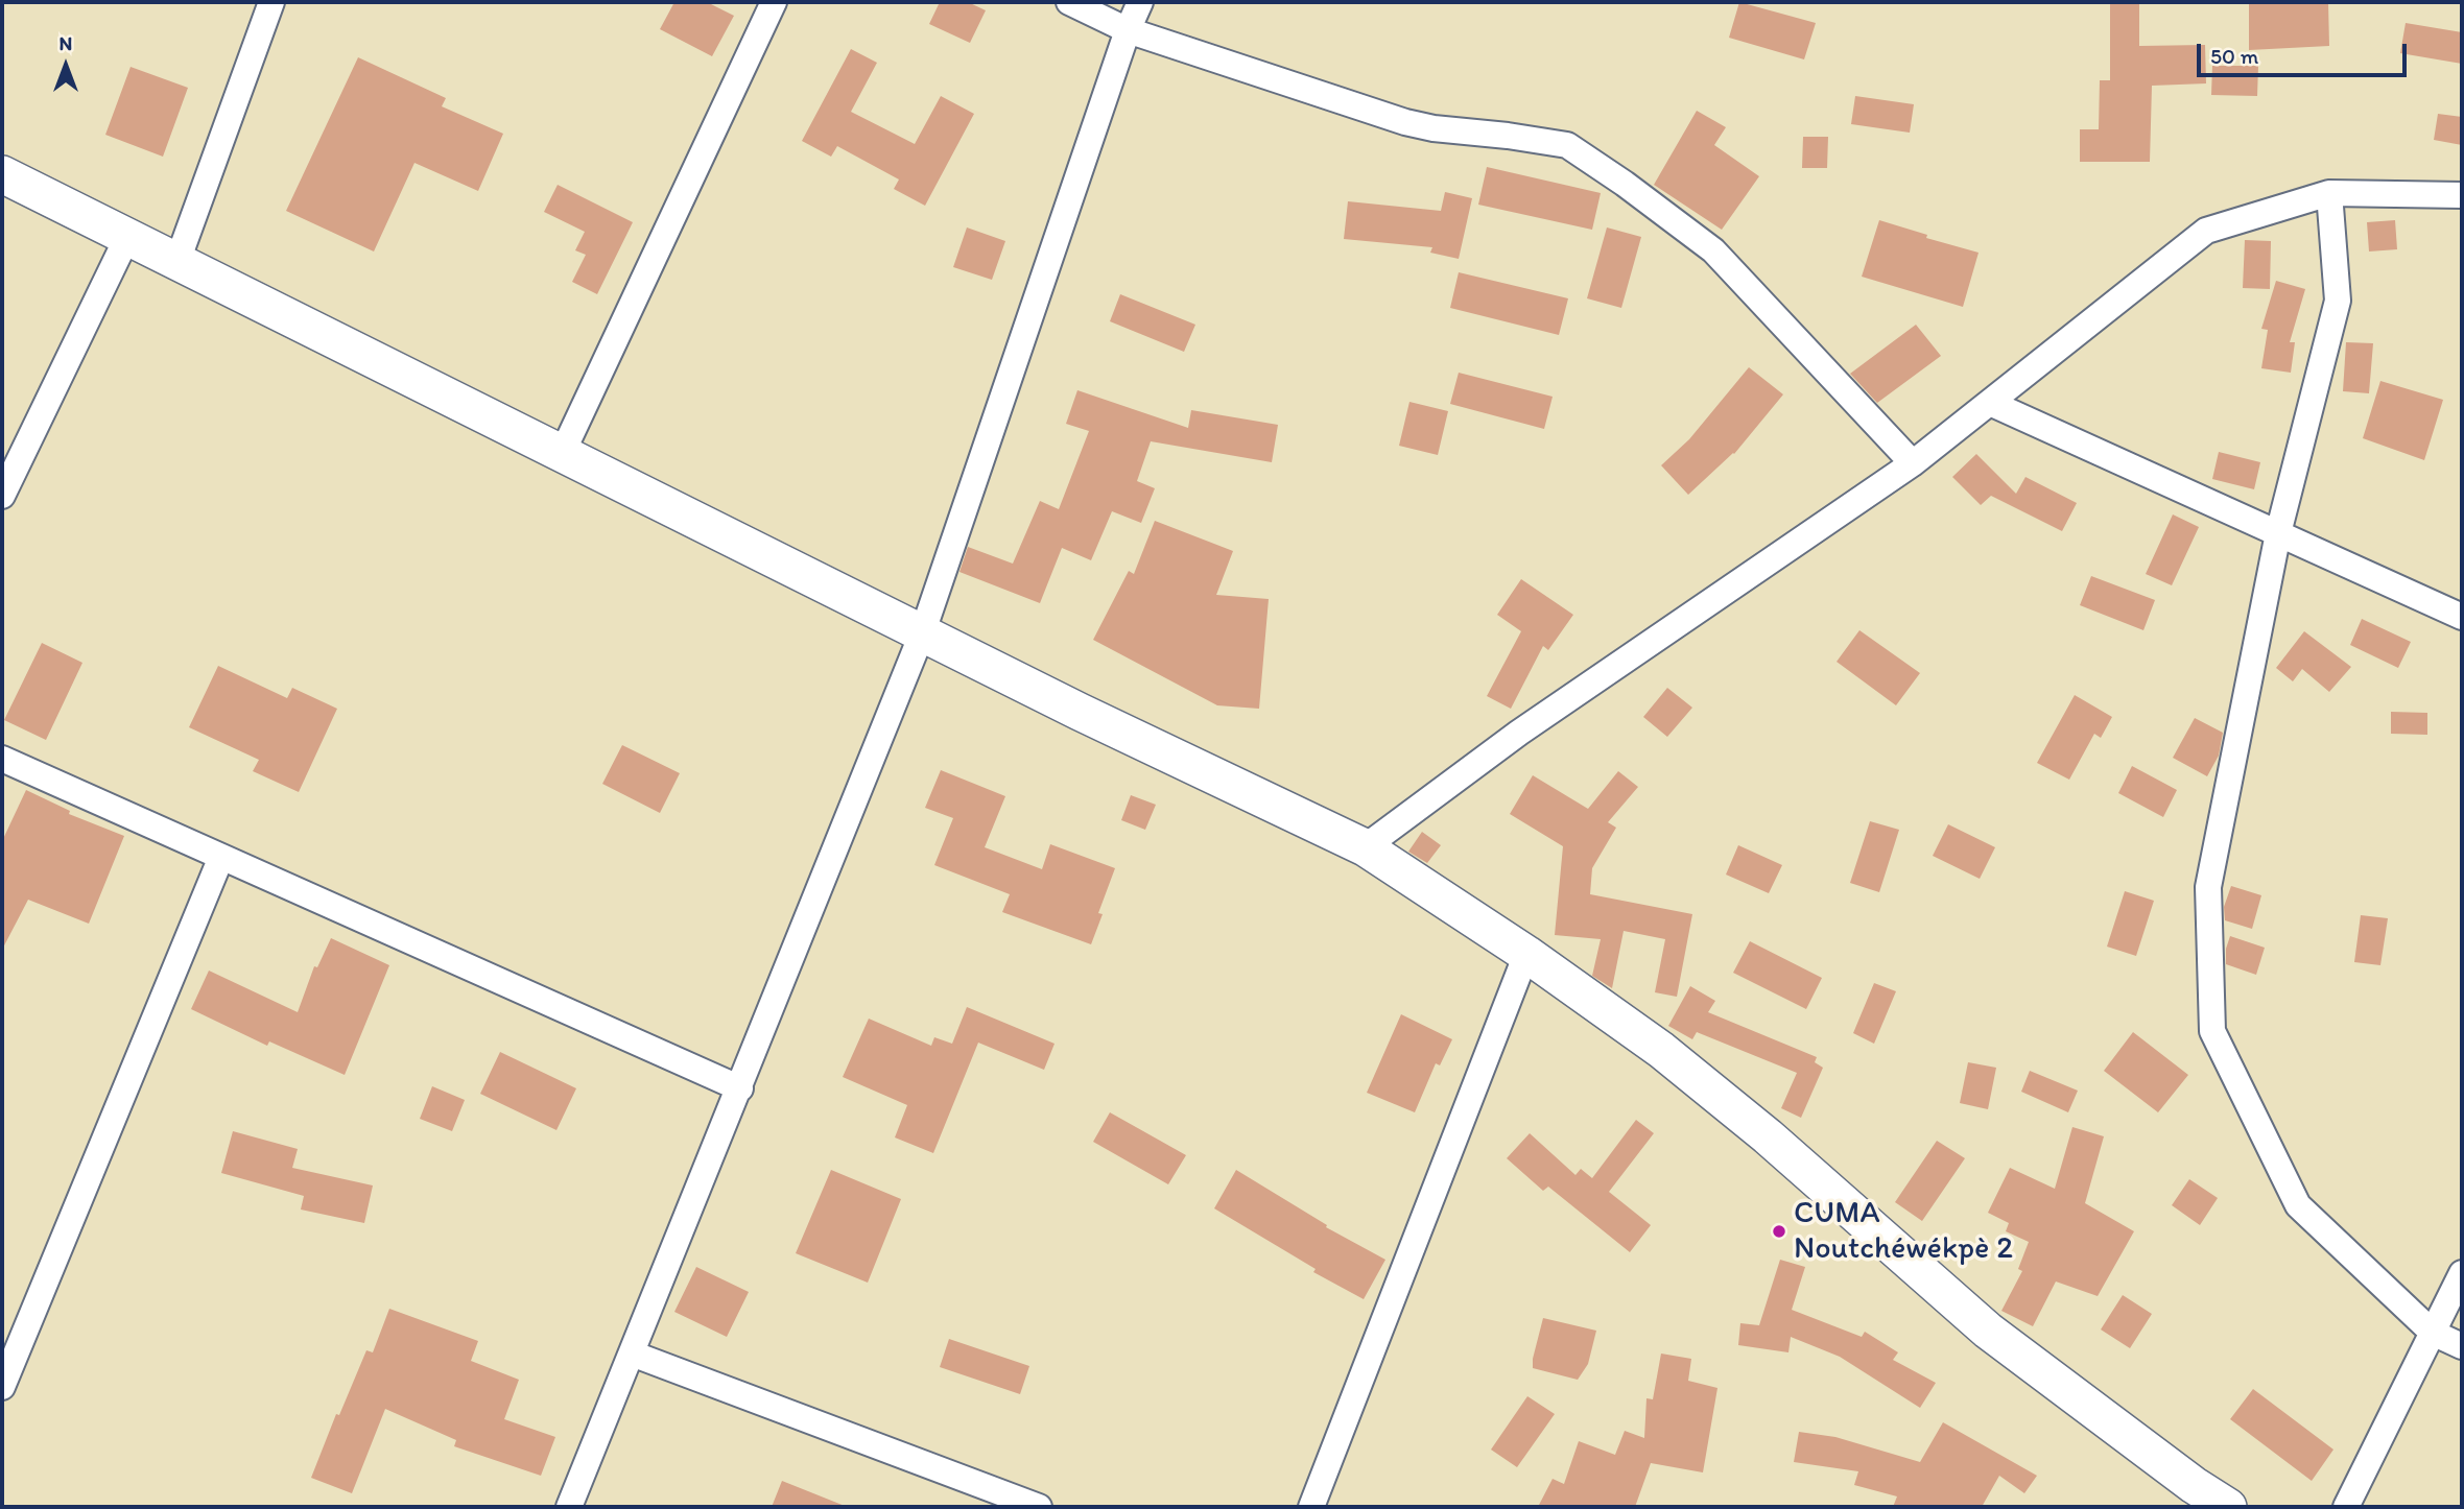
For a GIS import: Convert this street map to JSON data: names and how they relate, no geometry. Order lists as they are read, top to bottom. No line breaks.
{"places":["CUMA Noutchéwékpè 2"],"scale_bar":"50 m","north":"top"}
